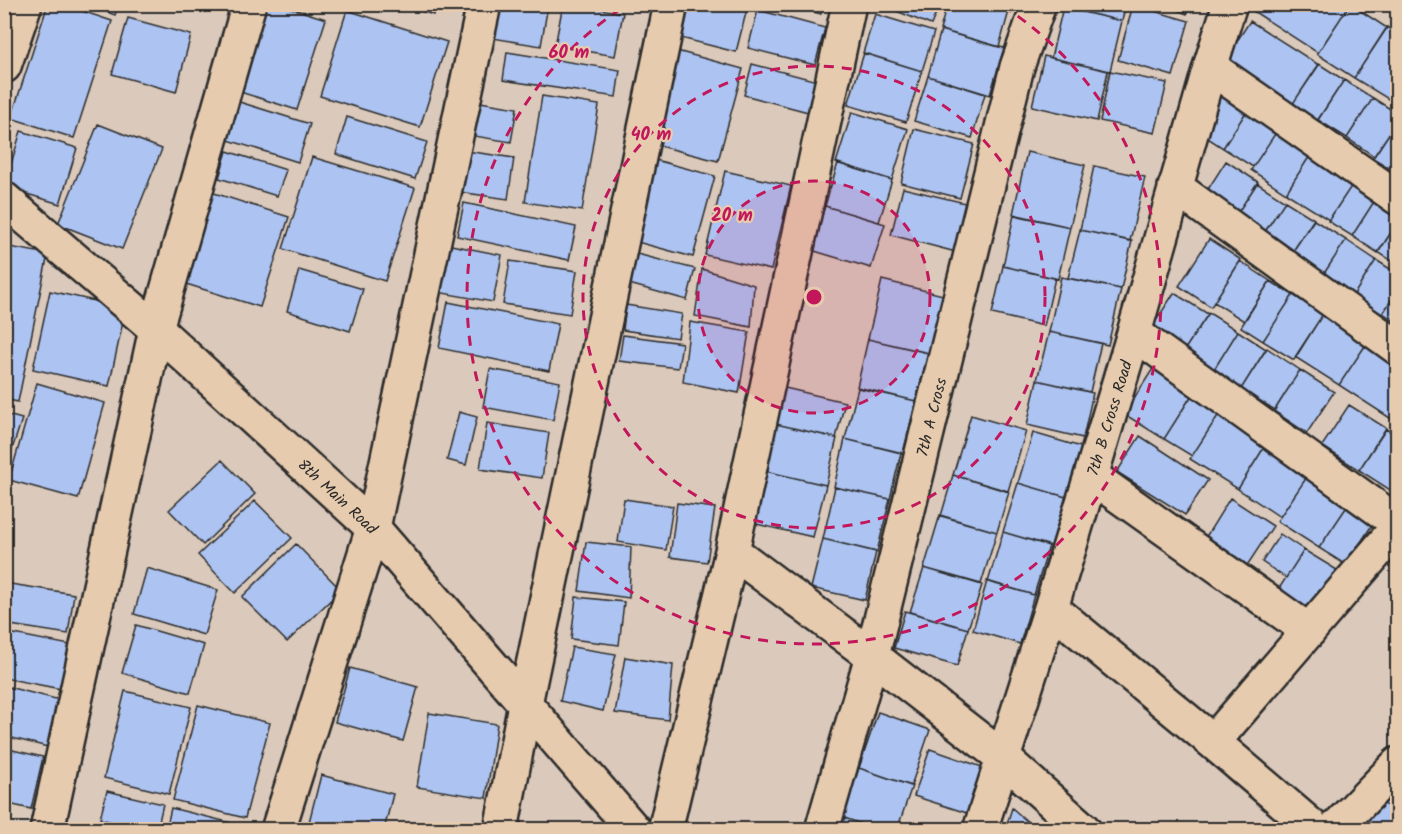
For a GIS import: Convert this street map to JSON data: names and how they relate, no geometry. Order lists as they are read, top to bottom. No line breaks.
{"streets":{"street":["7th A Cross","7th B Cross Road","8th Main Road"]},"rings":["60 m","40 m","20 m"]}
